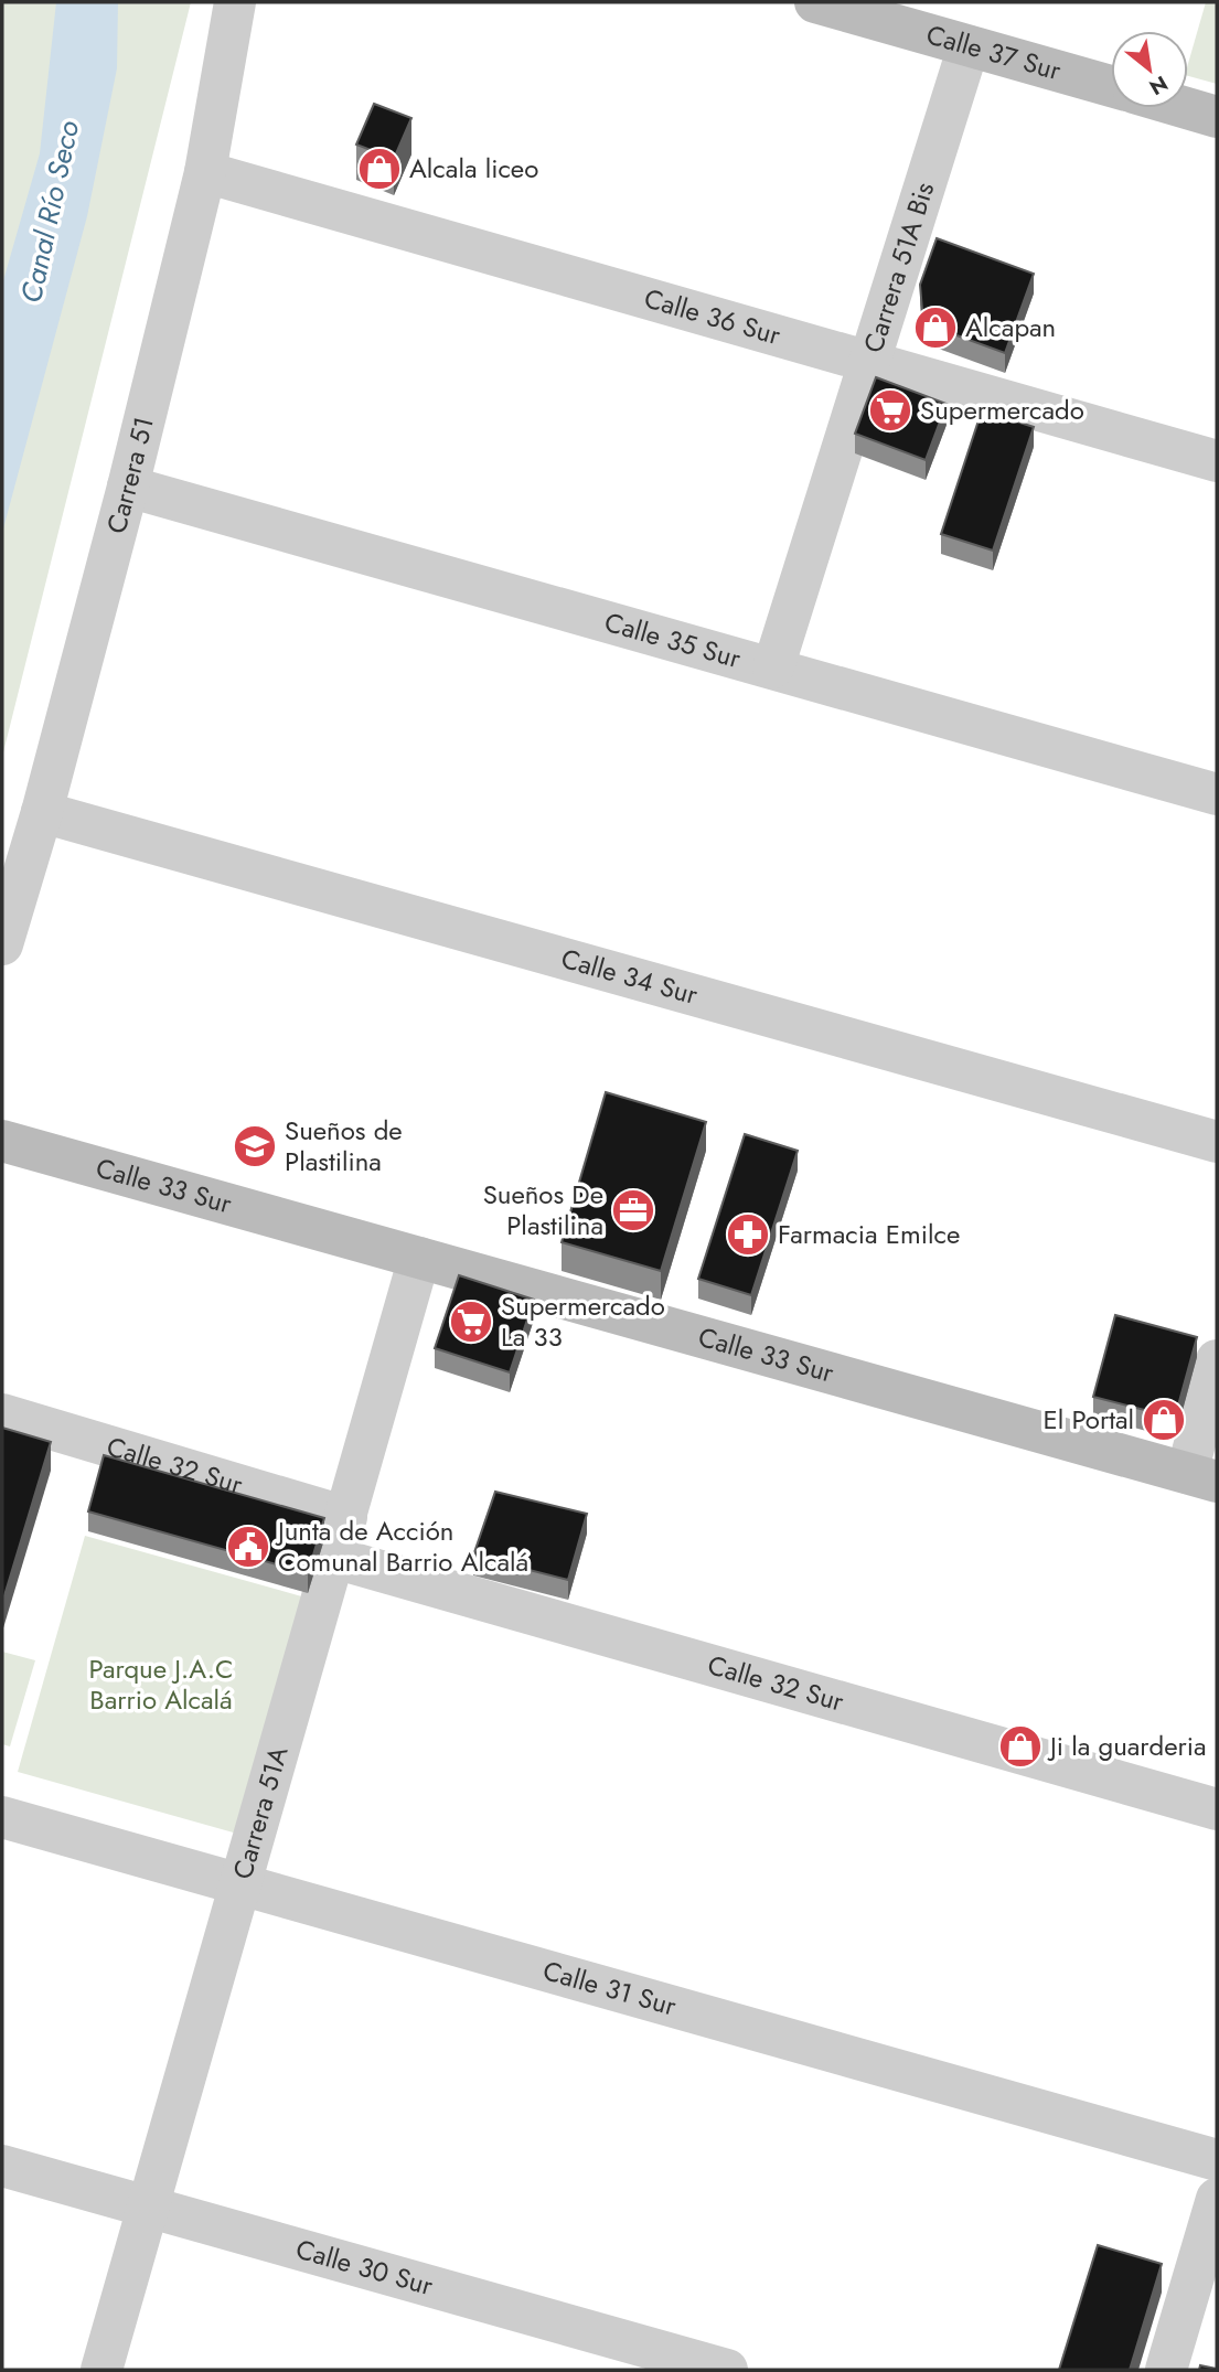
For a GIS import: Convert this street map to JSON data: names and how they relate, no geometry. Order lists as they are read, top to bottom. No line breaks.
{"streets":{"street":["Calle 37 Sur","Carrera 51A Bis","Calle 36 Sur","Carrera 51","Calle 35 Sur","Calle 34 Sur","Calle 33 Sur","Calle 32 Sur","Carrera 51A","Calle 31 Sur","Calle 30 Sur"]},"crossings":[["Calle 37 Sur","Carrera 51A Bis"],["Carrera 51A Bis","Calle 36 Sur"],["Carrera 51A Bis","Calle 35 Sur"],["Calle 36 Sur","Carrera 51"],["Carrera 51","Calle 35 Sur"],["Carrera 51","Calle 34 Sur"],["Calle 33 Sur","Carrera 51A"],["Calle 32 Sur","Carrera 51A"],["Carrera 51A","Calle 31 Sur"],["Carrera 51A","Calle 30 Sur"]],"water":["Canal Río Seco"],"parks":["Parque J.A.C Barrio Alcalá"],"places":{"shop":["Alcala liceo","Alcapan","El Portal","Ji la guarderia"],"supermarket":["Supermercado","Supermercado La 33"],"school or university":["Sueños de Plastilina"],"office":["Sueños De Plastilina"],"pharmacy":["Farmacia Emilce"],"public building":["Junta de Acción Comunal Barrio Alcalá"]},"north":"bottom right"}
